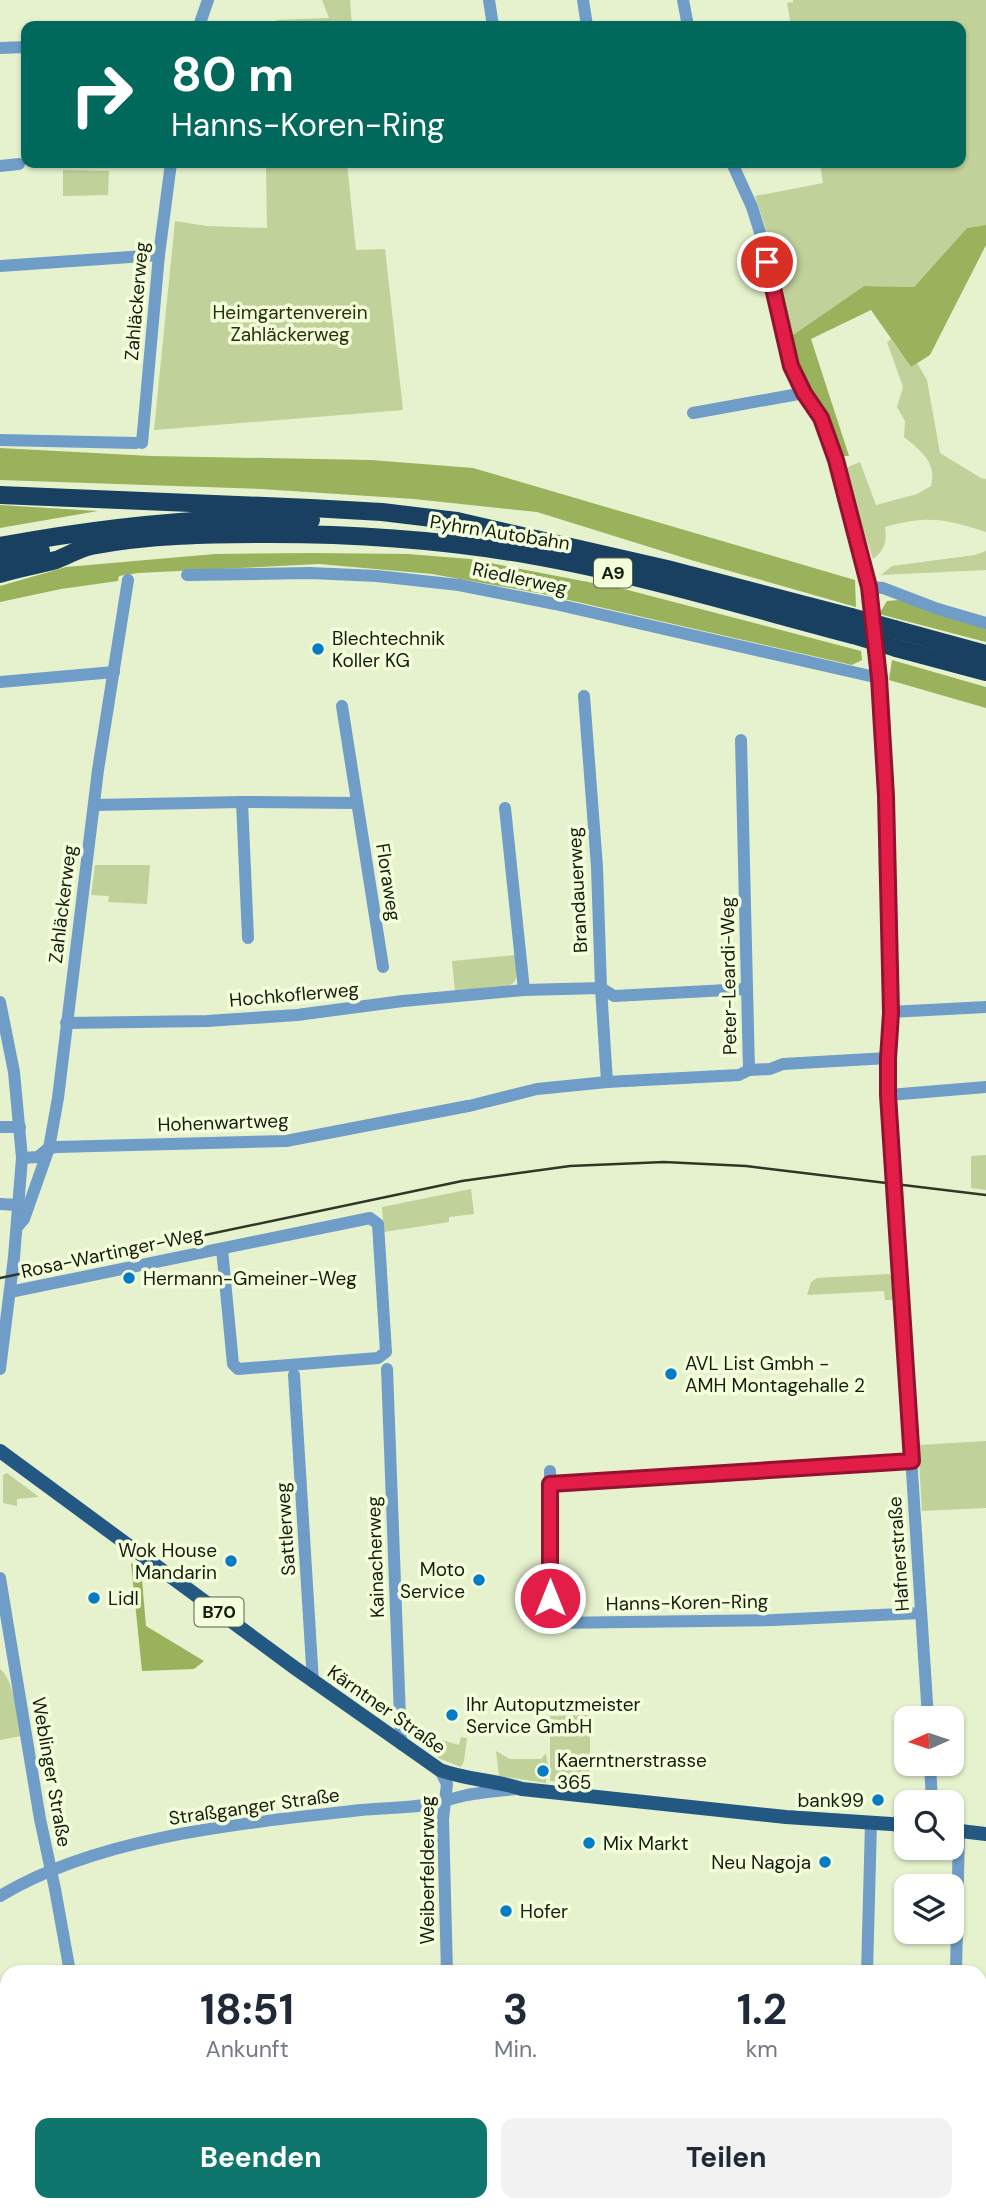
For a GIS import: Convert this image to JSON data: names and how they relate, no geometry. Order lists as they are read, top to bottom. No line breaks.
{"streets":{"highway":["Pyhrn Autobahn","A9"],"main road":["B70","Kärntner Straße"],"street":["Zahläckerweg","Riedlerweg","Floraweg","Brandauerweg","Peter-Leardi-Weg","Hochkoflerweg","Hohenwartweg","Rosa-Wartinger-Weg","Sattlerweg","Hafnerstraße","Kainacherweg","Hanns-Koren-Ring","Weblinger Straße","Straßganger Straße","Weiberfelderweg"]},"crossings":[["Zahläckerweg","Hochkoflerweg"],["Zahläckerweg","Hohenwartweg"],["Riedlerweg","Hafnerstraße"],["Brandauerweg","Hochkoflerweg"],["Brandauerweg","Hohenwartweg"],["Peter-Leardi-Weg","Hochkoflerweg"],["Peter-Leardi-Weg","Hafnerstraße"],["Sattlerweg","Kärntner Straße"],["Hafnerstraße","Hanns-Koren-Ring"],["Kainacherweg","Kärntner Straße"],["Kärntner Straße","Straßganger Straße"],["Kärntner Straße","Weiberfelderweg"],["Weblinger Straße","Straßganger Straße"],["Straßganger Straße","Weiberfelderweg"]],"parks":["Heimgartenverein Zahläckerweg"],"places":["Blechtechnik Koller KG","Hermann-Gmeiner-Weg","AVL List Gmbh - AMH Montagehalle 2","Wok House Mandarin","Moto Service","Lidl","Ihr Autoputzmeister Service GmbH","Kaerntnerstrasse 365","bank99","Mix Markt","Neu Nagoja","Hofer"],"north":"left","page":{"turn":["80 m","Hanns-Koren-Ring"],"eta":["18:51","Ankunft","3","Min.","1.2","km"],"buttons":["Beenden","Teilen"]}}
